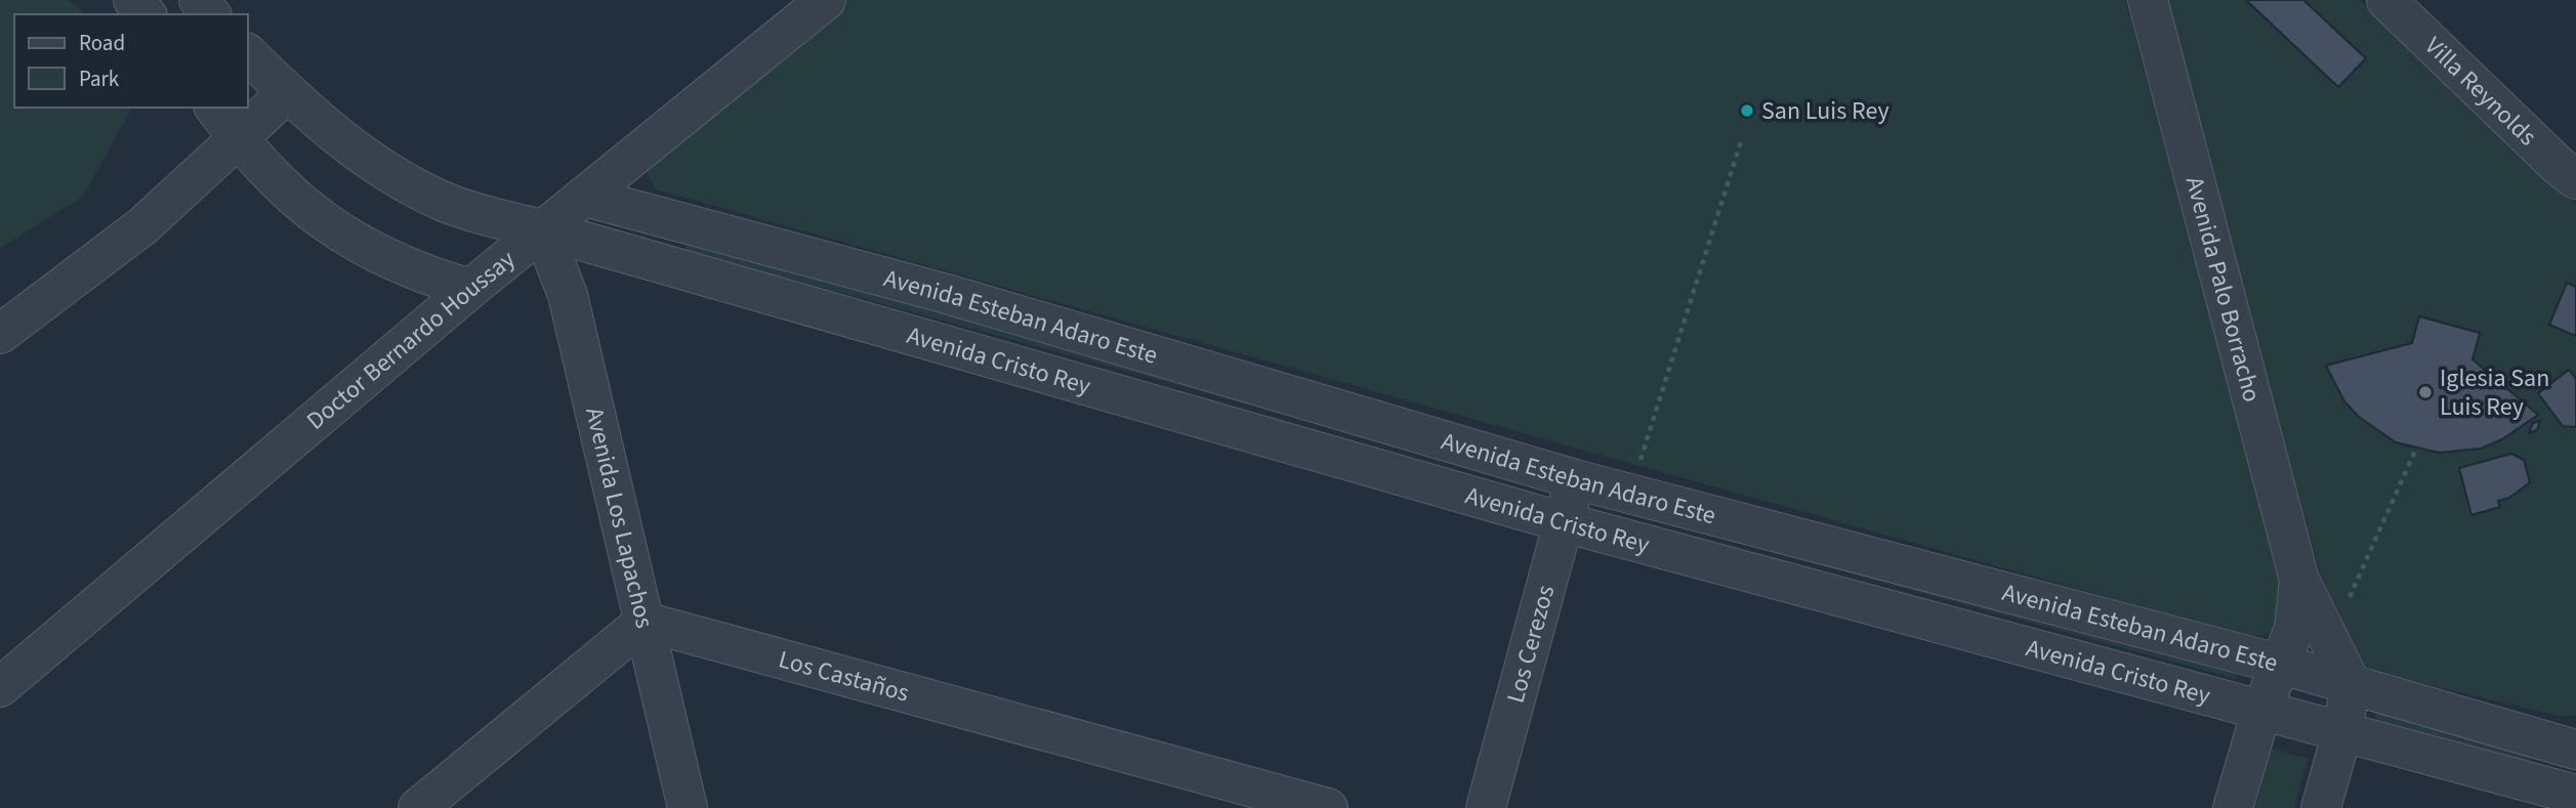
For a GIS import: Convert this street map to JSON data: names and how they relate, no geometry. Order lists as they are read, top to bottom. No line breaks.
{"streets":{"street":["Villa Reynolds","Avenida Palo Borracho","Avenida Esteban Adaro Este","Doctor Bernardo Houssay","Avenida Cristo Rey","Avenida Los Lapachos","Los Cerezos","Los Castaños"]},"crossings":[["Avenida Palo Borracho","Avenida Esteban Adaro Este"],["Avenida Palo Borracho","Avenida Cristo Rey"],["Avenida Esteban Adaro Este","Doctor Bernardo Houssay"],["Avenida Esteban Adaro Este","Los Cerezos"],["Doctor Bernardo Houssay","Avenida Cristo Rey"],["Doctor Bernardo Houssay","Avenida Los Lapachos"],["Avenida Cristo Rey","Avenida Los Lapachos"],["Avenida Cristo Rey","Los Cerezos"],["Avenida Los Lapachos","Los Castaños"]],"places":["San Luis Rey","Iglesia San Luis Rey"],"legend":["Road","Park"]}
